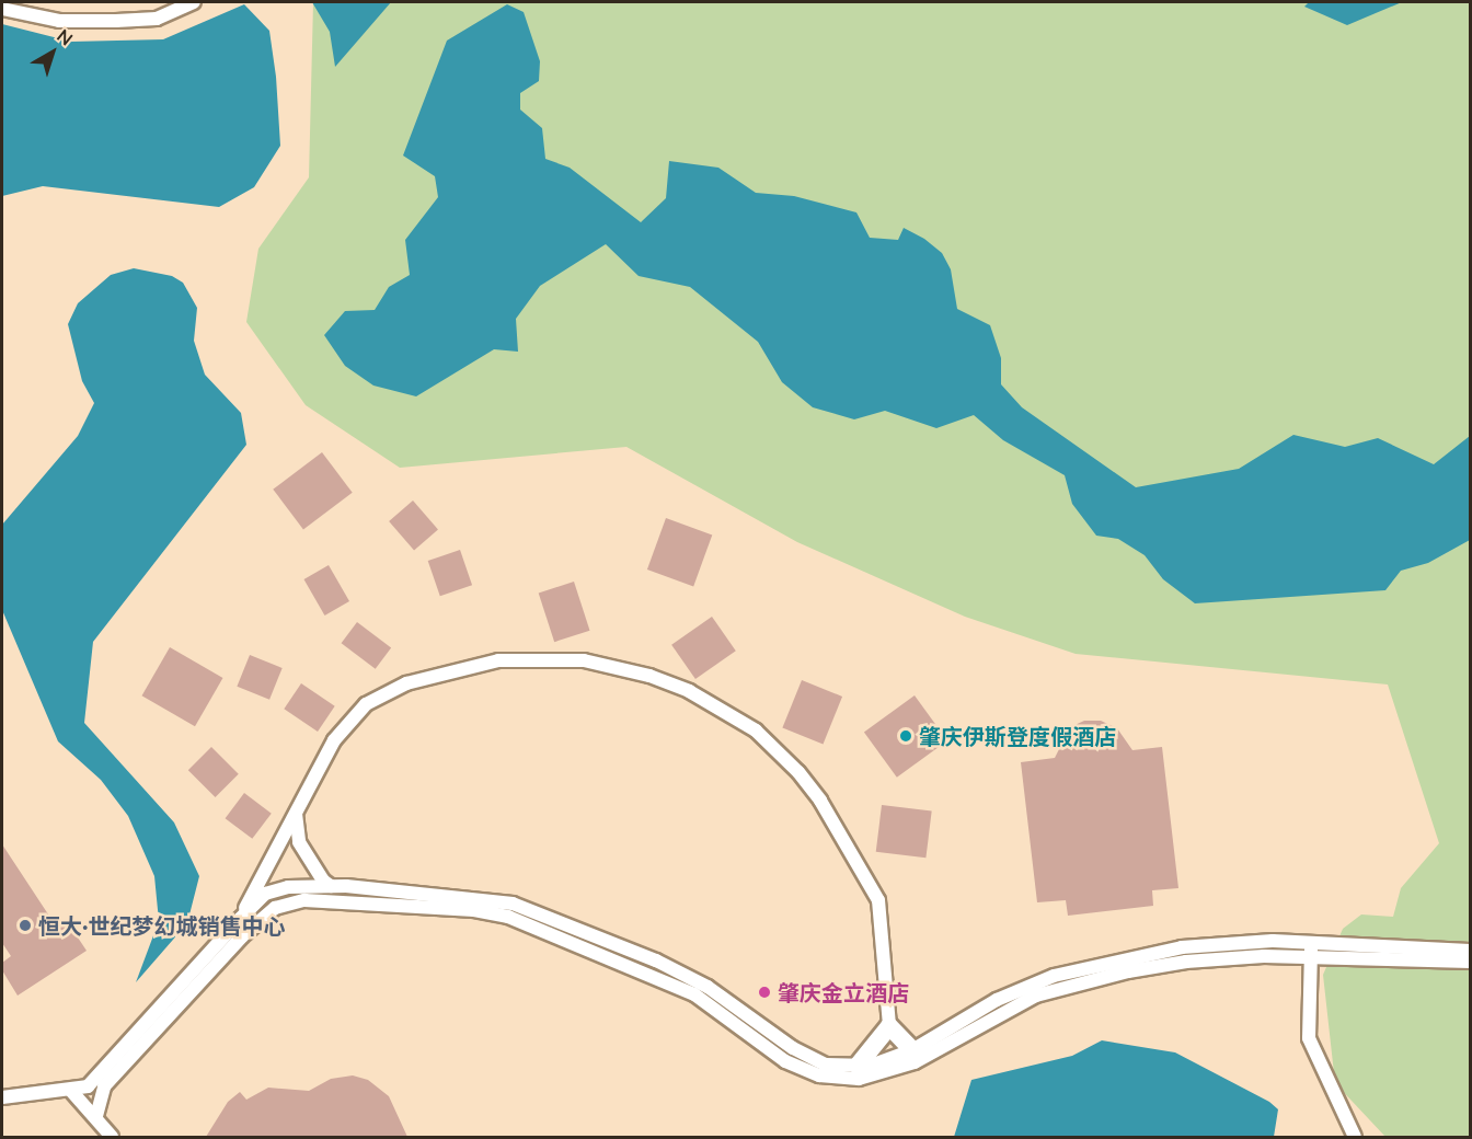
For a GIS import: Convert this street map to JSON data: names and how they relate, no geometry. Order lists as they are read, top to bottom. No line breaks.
{"places":["肇庆伊斯登度假酒店","恒大·世纪梦幻城销售中心","肇庆金立酒店"],"north":"top right"}
